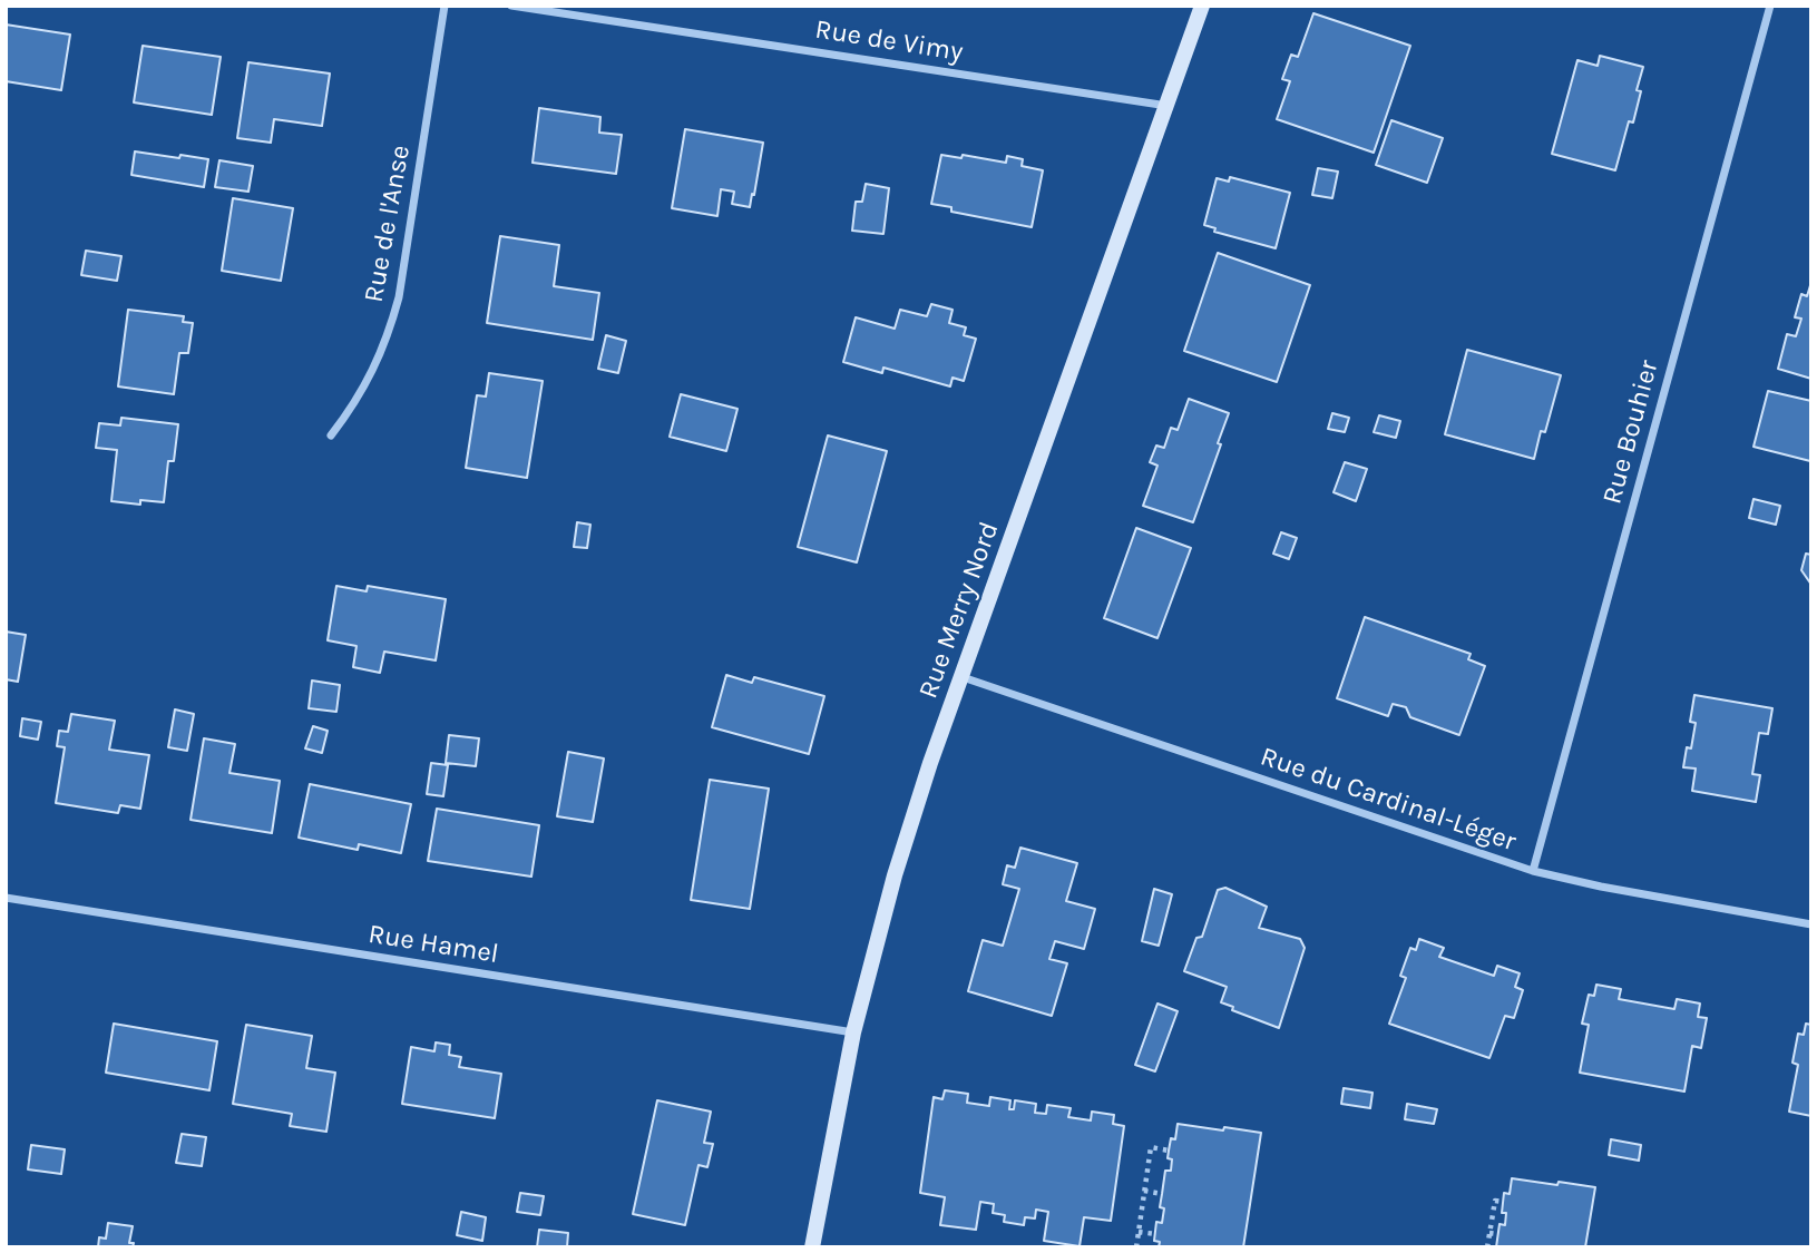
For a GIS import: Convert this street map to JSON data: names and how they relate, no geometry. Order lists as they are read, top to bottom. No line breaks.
{"streets":{"main road":["Rue Merry Nord"],"street":["Rue de Vimy","Rue de l'Anse","Rue Bouhier","Rue du Cardinal-Léger","Rue Hamel"]},"crossings":[["Rue de Vimy","Rue Merry Nord"],["Rue Bouhier","Rue du Cardinal-Léger"],["Rue Merry Nord","Rue du Cardinal-Léger"],["Rue Merry Nord","Rue Hamel"]]}
